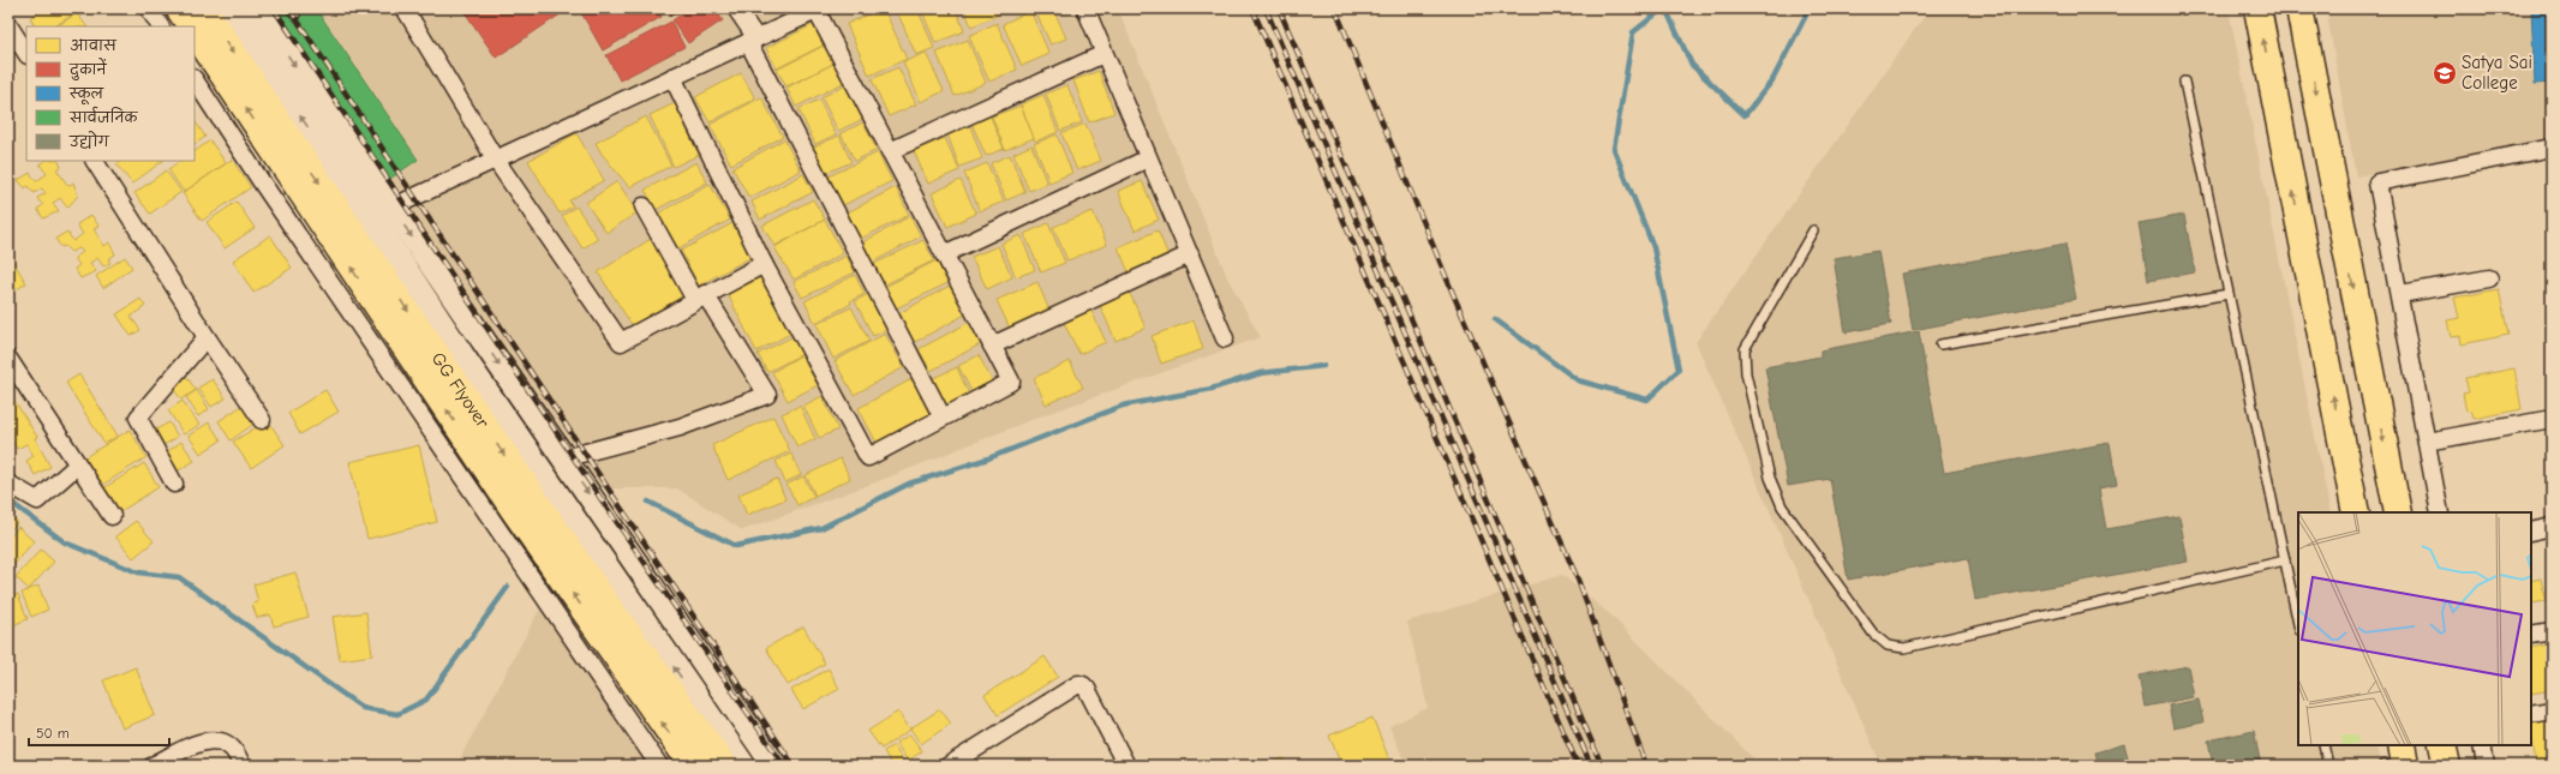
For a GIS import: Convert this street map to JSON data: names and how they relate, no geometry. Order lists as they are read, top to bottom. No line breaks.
{"streets":{"main road":["GG Flyover"]},"places":{"school or university":["Satya Sai College"]},"legend":["आवास","दुकानें","स्कूल","सार्वजनिक","उद्योग"],"scale_bar":"50 m"}
